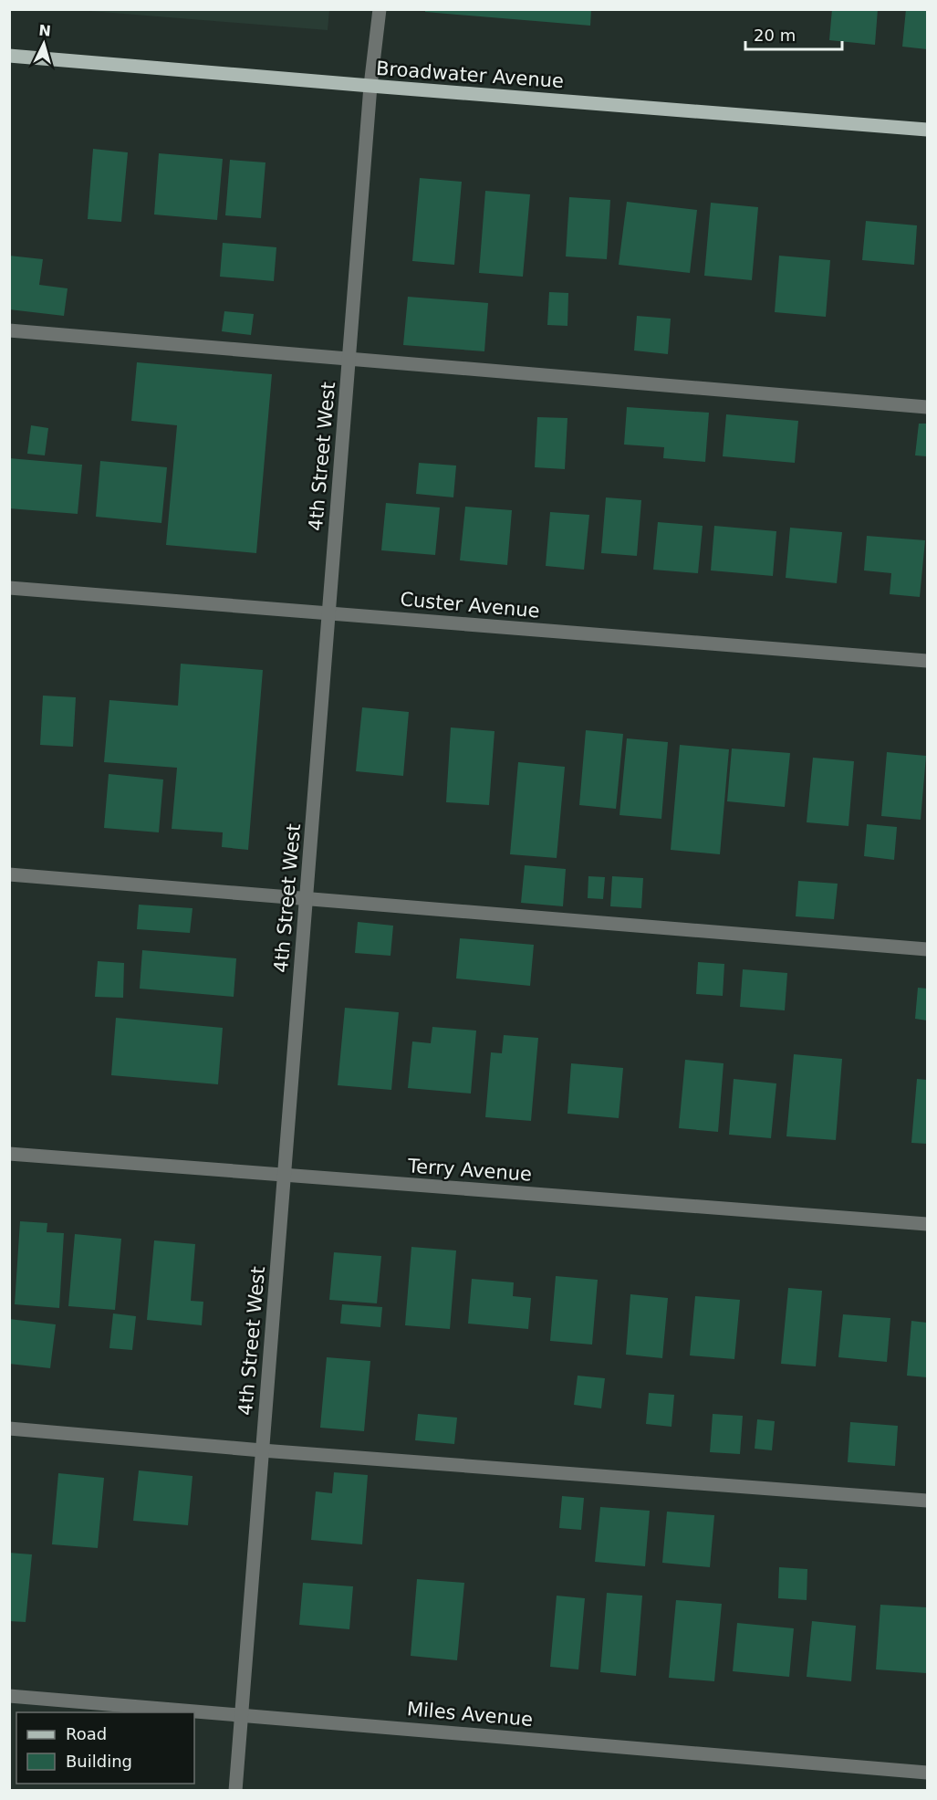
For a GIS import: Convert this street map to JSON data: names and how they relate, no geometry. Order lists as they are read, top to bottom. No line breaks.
{"streets":{"main road":["Broadwater Avenue"],"street":["4th Street West","Custer Avenue","Terry Avenue","Miles Avenue"]},"crossings":[["Broadwater Avenue","4th Street West"],["4th Street West","Custer Avenue"],["4th Street West","Terry Avenue"],["4th Street West","Miles Avenue"]],"legend":["Road","Building"],"scale_bar":"20 m","north":"top"}
